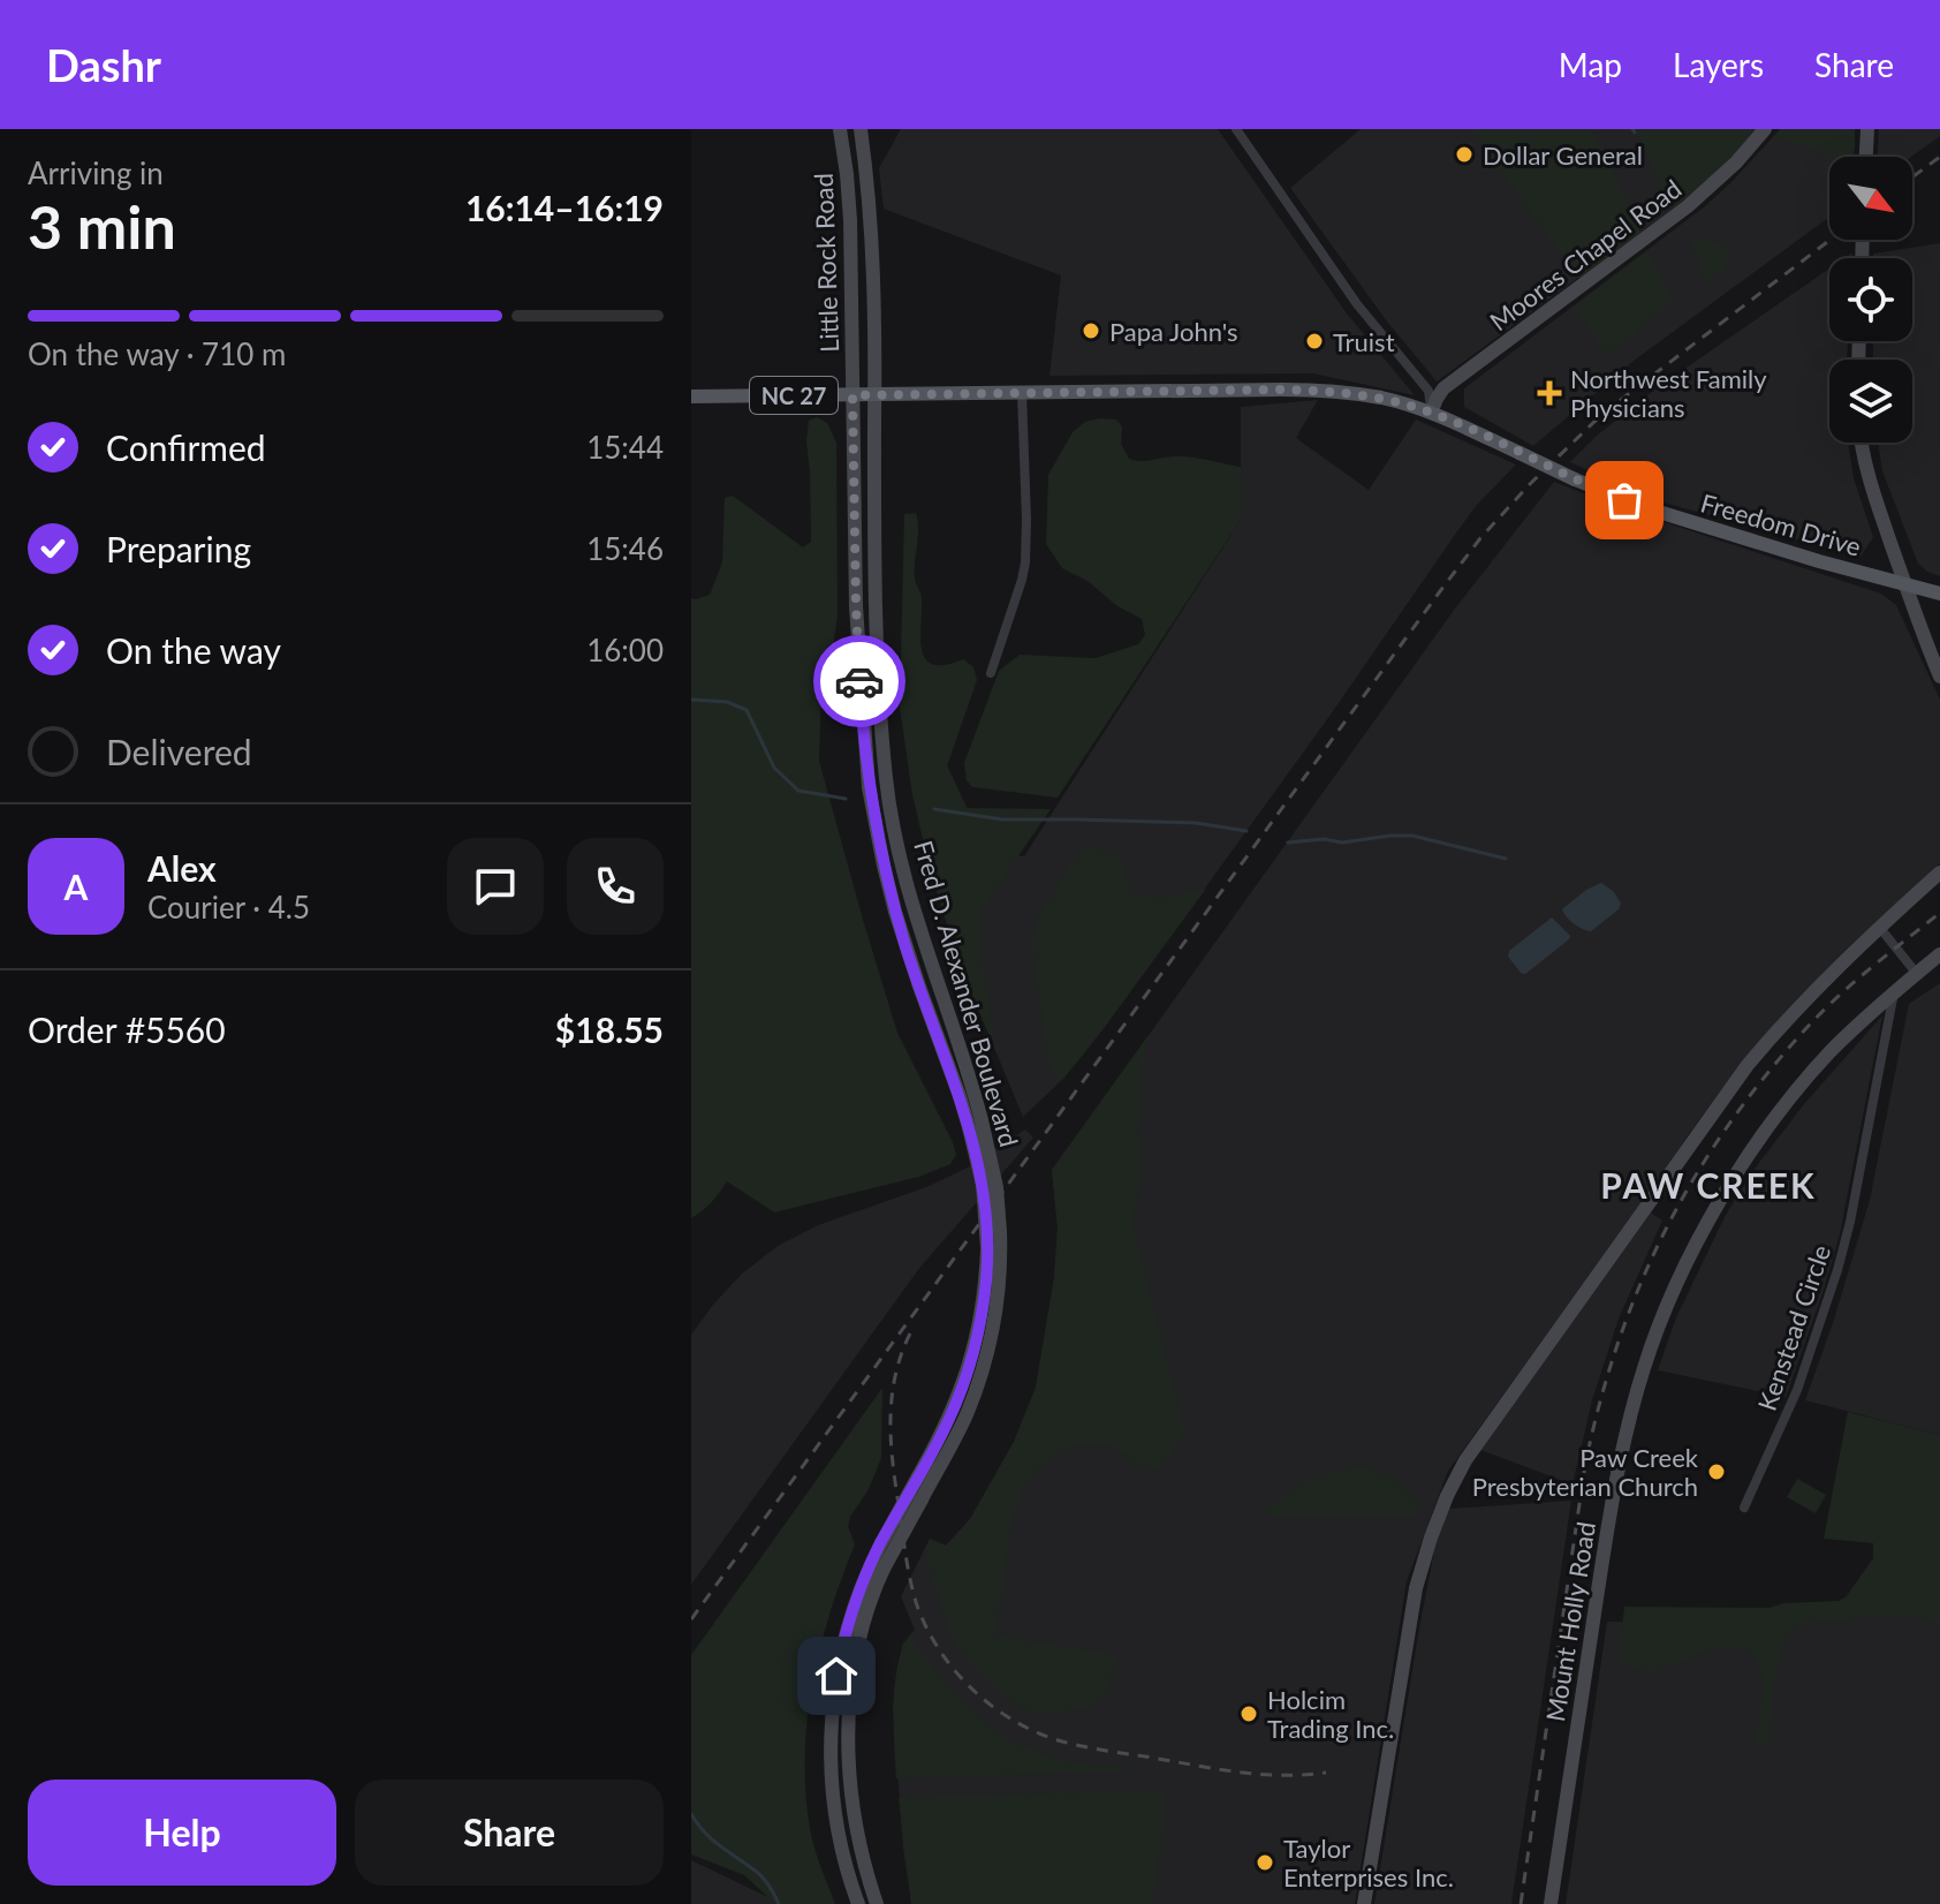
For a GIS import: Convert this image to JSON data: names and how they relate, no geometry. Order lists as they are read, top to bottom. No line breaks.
{"streets":{"main road":["Moores Chapel Road","Little Rock Road","NC 27","Freedom Drive","Fred D. Alexander Boulevard","Mount Holly Road"],"street":["Kenstead Circle"]},"crossings":[["Moores Chapel Road","Freedom Drive"],["Little Rock Road","Freedom Drive"],["Little Rock Road","Fred D. Alexander Boulevard"],["Freedom Drive","Fred D. Alexander Boulevard"],["Kenstead Circle","Mount Holly Road"]],"districts":["PAW CREEK"],"places":{"other":["Dollar General","Papa John's","Truist","Paw Creek Presbyterian Church","Holcim Trading Inc.","Taylor Enterprises Inc."],"health":["Northwest Family Physicians"]},"north":"bottom right","page":{"header":"Dashr","nav":["Map","Layers","Share"],"heading":["3 min","Arriving in","16:14–16:19"],"panel":["Alex","Courier · 4.5","Order #5560","$18.55"],"bar":"On the way · 710 m","list":[["Confirmed","15:44"],["Preparing","15:46"],["On the way","16:00"],"Delivered"],"round":"A","buttons":["Help","Share"]}}
